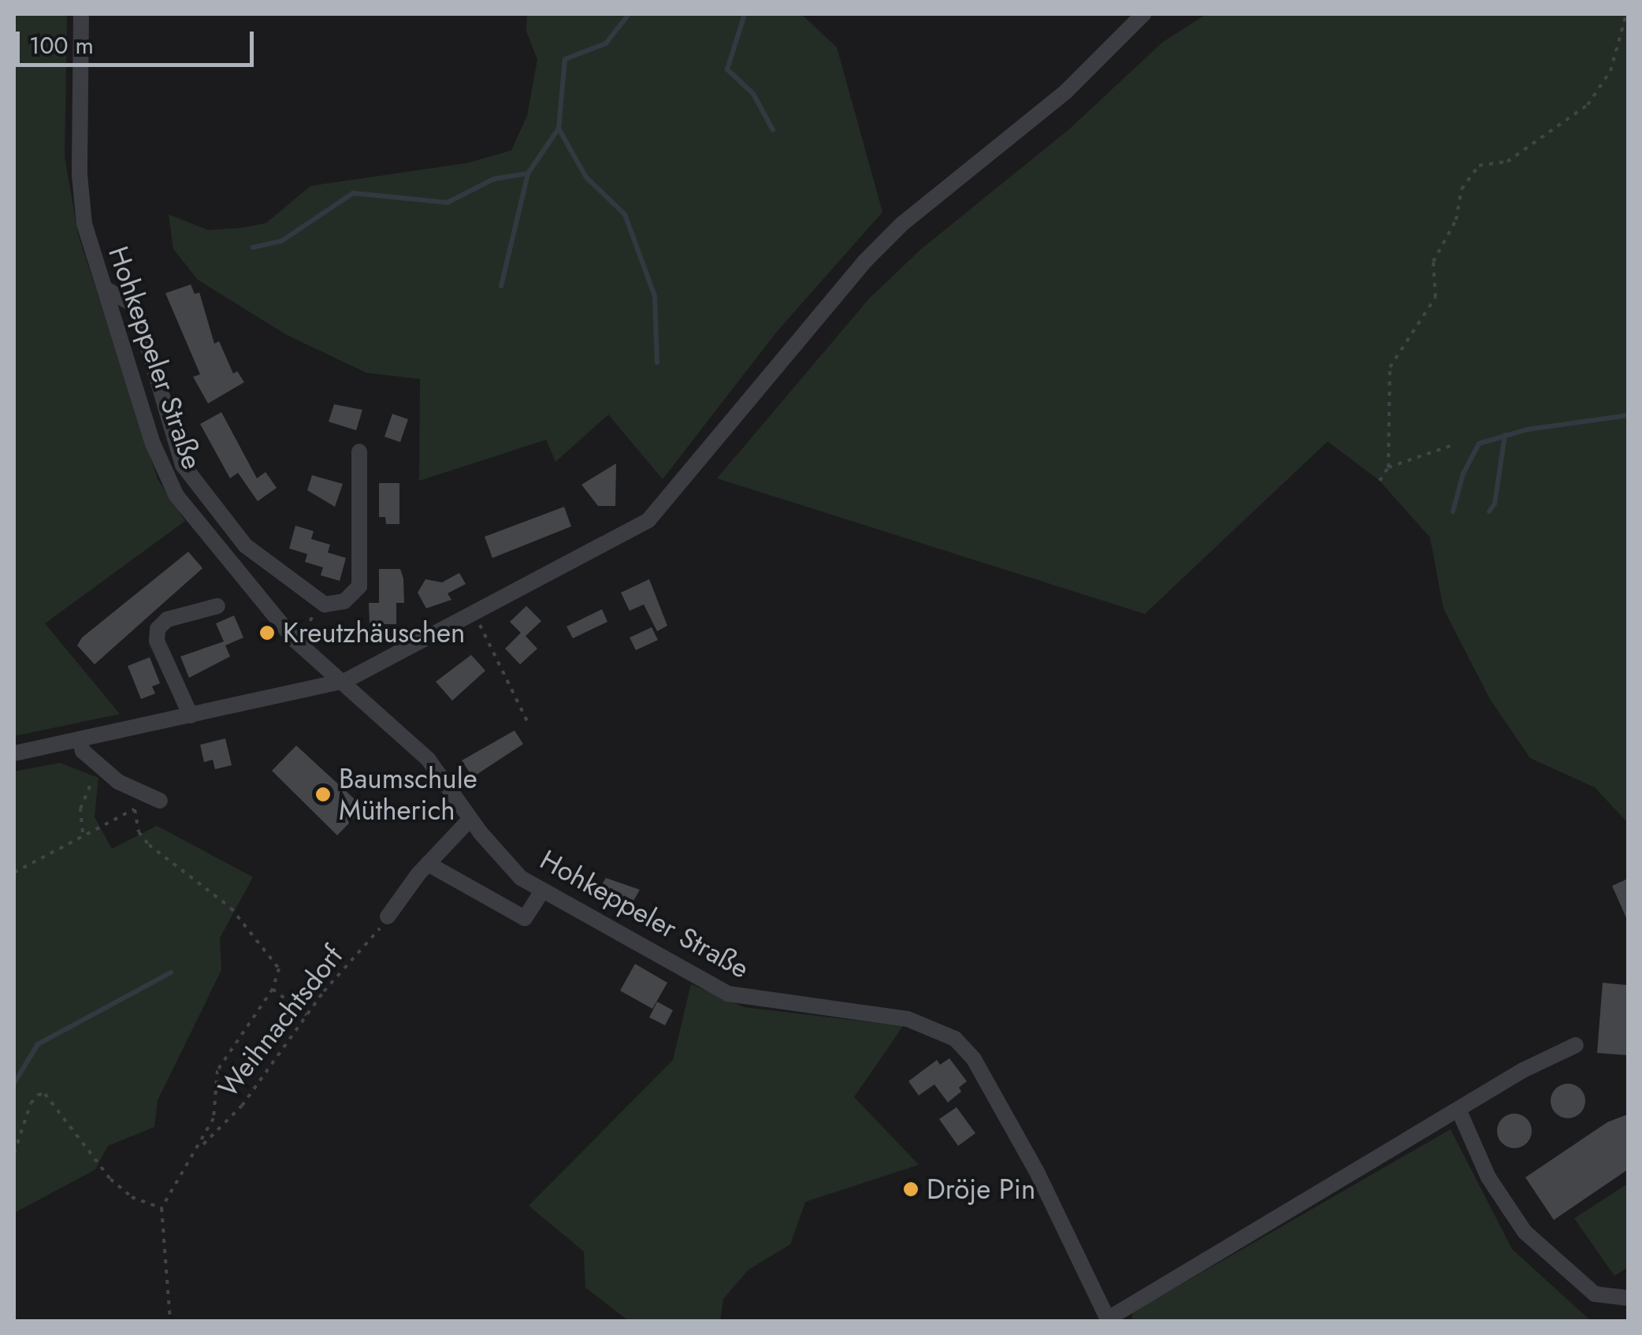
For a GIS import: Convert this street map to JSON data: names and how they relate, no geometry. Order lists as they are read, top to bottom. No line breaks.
{"streets":{"street":["Hohkeppeler Straße"],"path":["Weihnachtsdorf"]},"places":["Kreutzhäuschen","Baumschule Mütherich","Dröje Pin"],"scale_bar":"100 m"}
